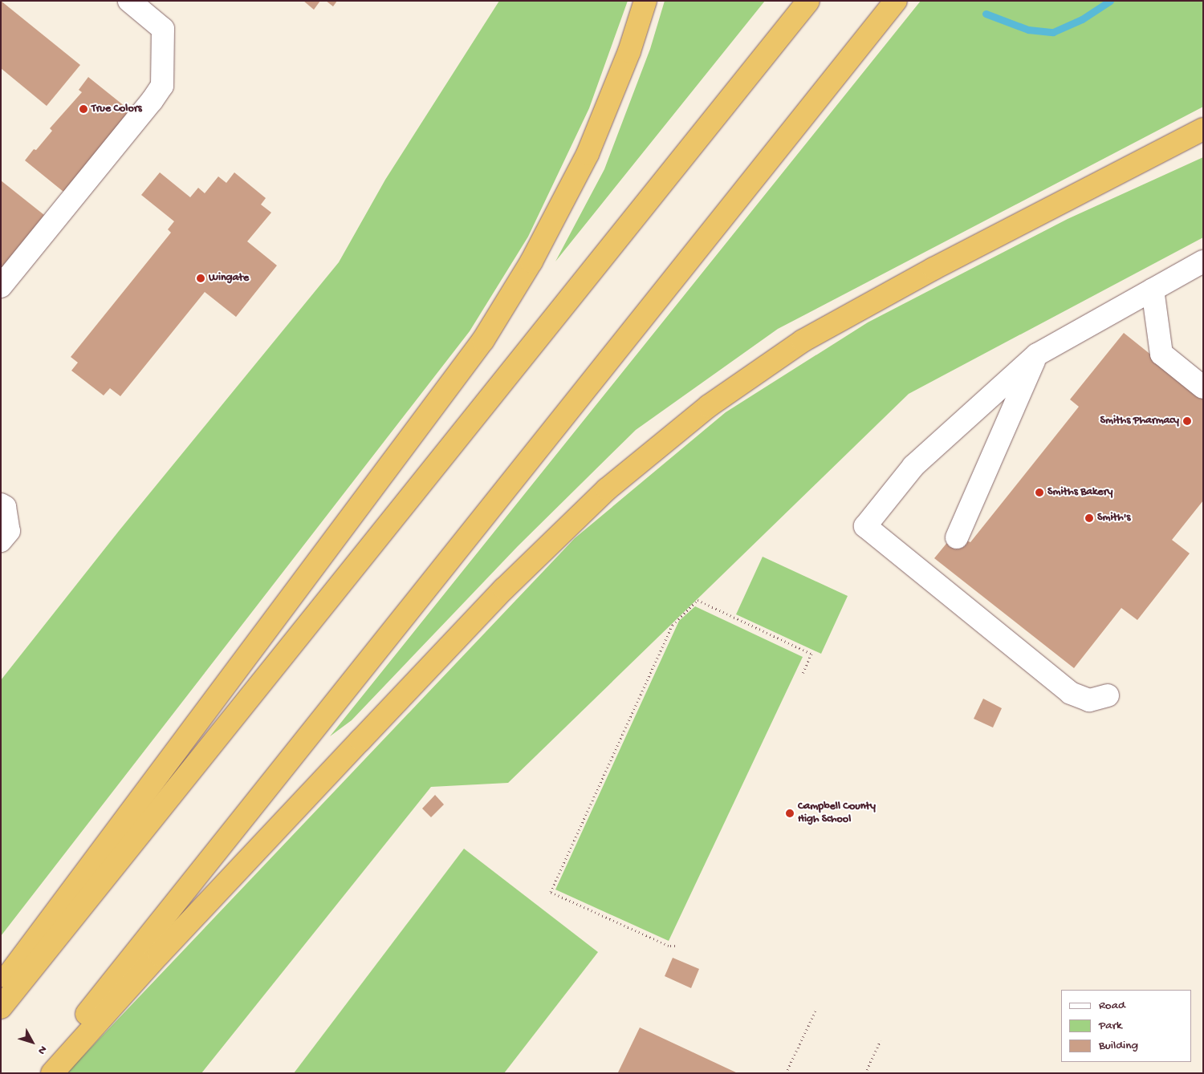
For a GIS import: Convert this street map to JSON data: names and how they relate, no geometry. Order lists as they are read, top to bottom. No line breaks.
{"places":["True Colors","Wingate","Smiths Pharmacy","Smiths Bakery","Smith's","Campbell County High School"],"legend":["Road","Park","Building"],"north":"bottom right"}
